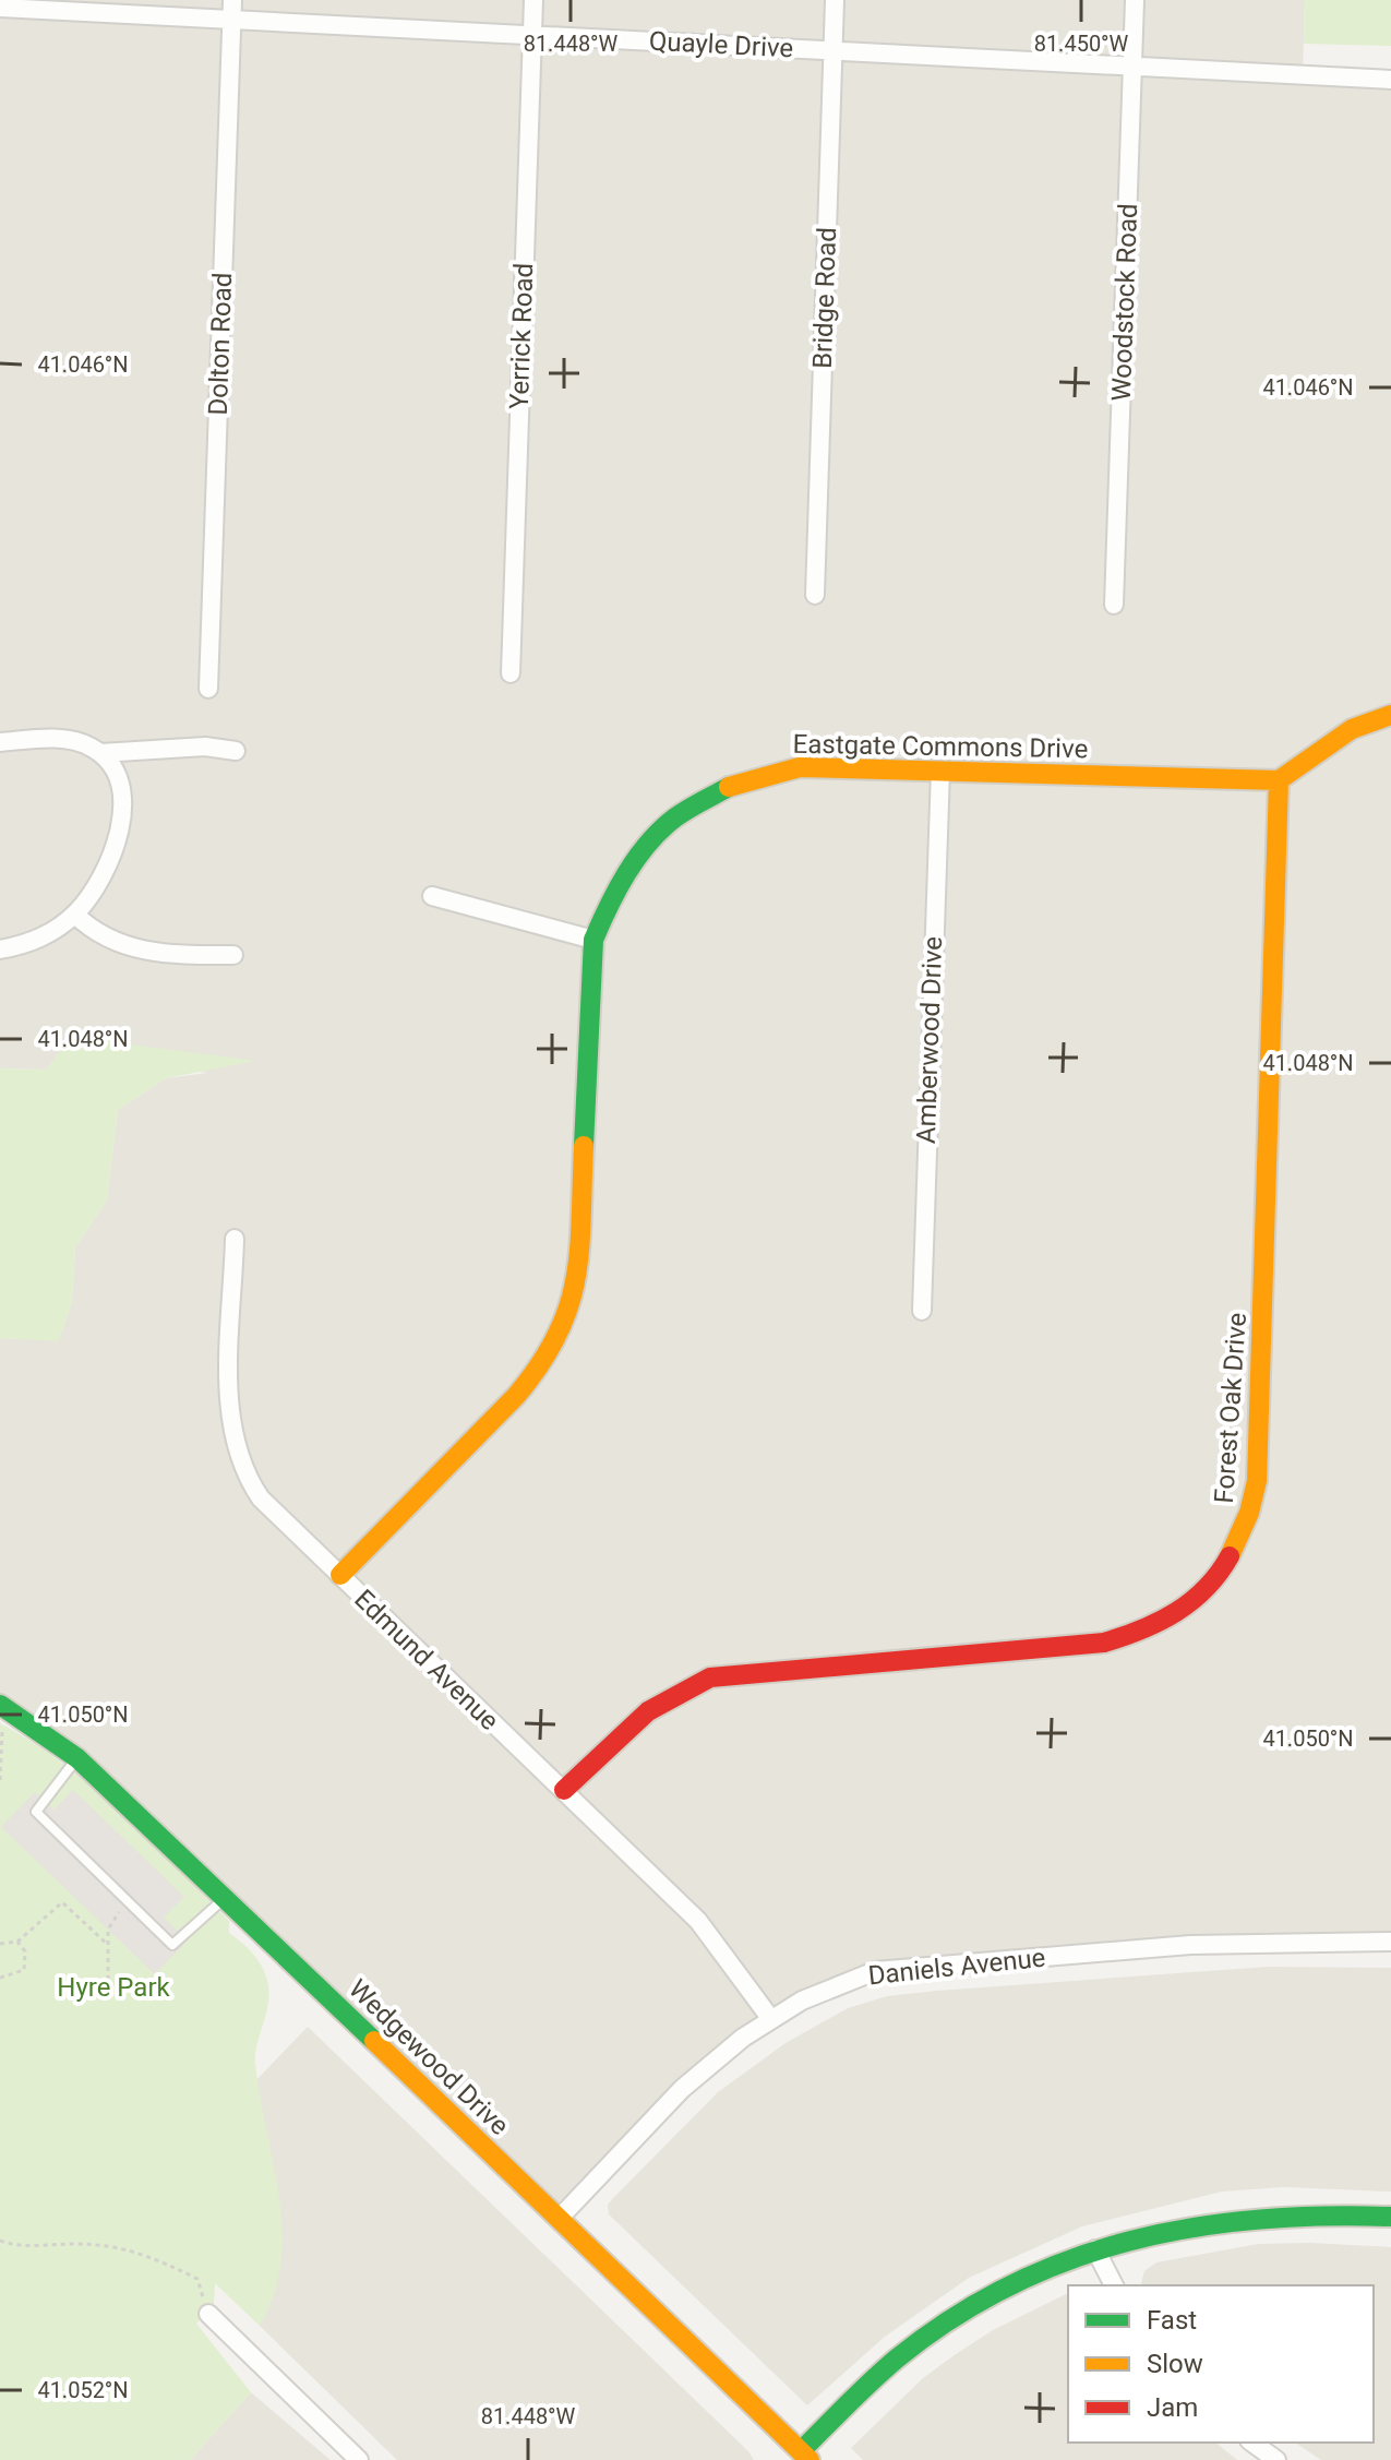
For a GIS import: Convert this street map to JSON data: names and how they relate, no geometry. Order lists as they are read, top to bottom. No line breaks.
{"streets":{"street":["Quayle Drive","Bridge Road","Woodstock Road","Yerrick Road","Dolton Road","Eastgate Commons Drive","Amberwood Drive","Forest Oak Drive","Edmund Avenue","Daniels Avenue","Wedgewood Drive"]},"crossings":[["Quayle Drive","Bridge Road"],["Quayle Drive","Woodstock Road"],["Quayle Drive","Yerrick Road"],["Quayle Drive","Dolton Road"],["Eastgate Commons Drive","Amberwood Drive"],["Eastgate Commons Drive","Forest Oak Drive"],["Eastgate Commons Drive","Edmund Avenue"],["Forest Oak Drive","Edmund Avenue"],["Edmund Avenue","Daniels Avenue"],["Daniels Avenue","Wedgewood Drive"]],"parks":["Hyre Park"],"legend":["Fast","Slow","Jam"],"coordinates":["81.448°W","81.450°W","41.046°N","41.048°N","41.050°N","41.052°N"]}
